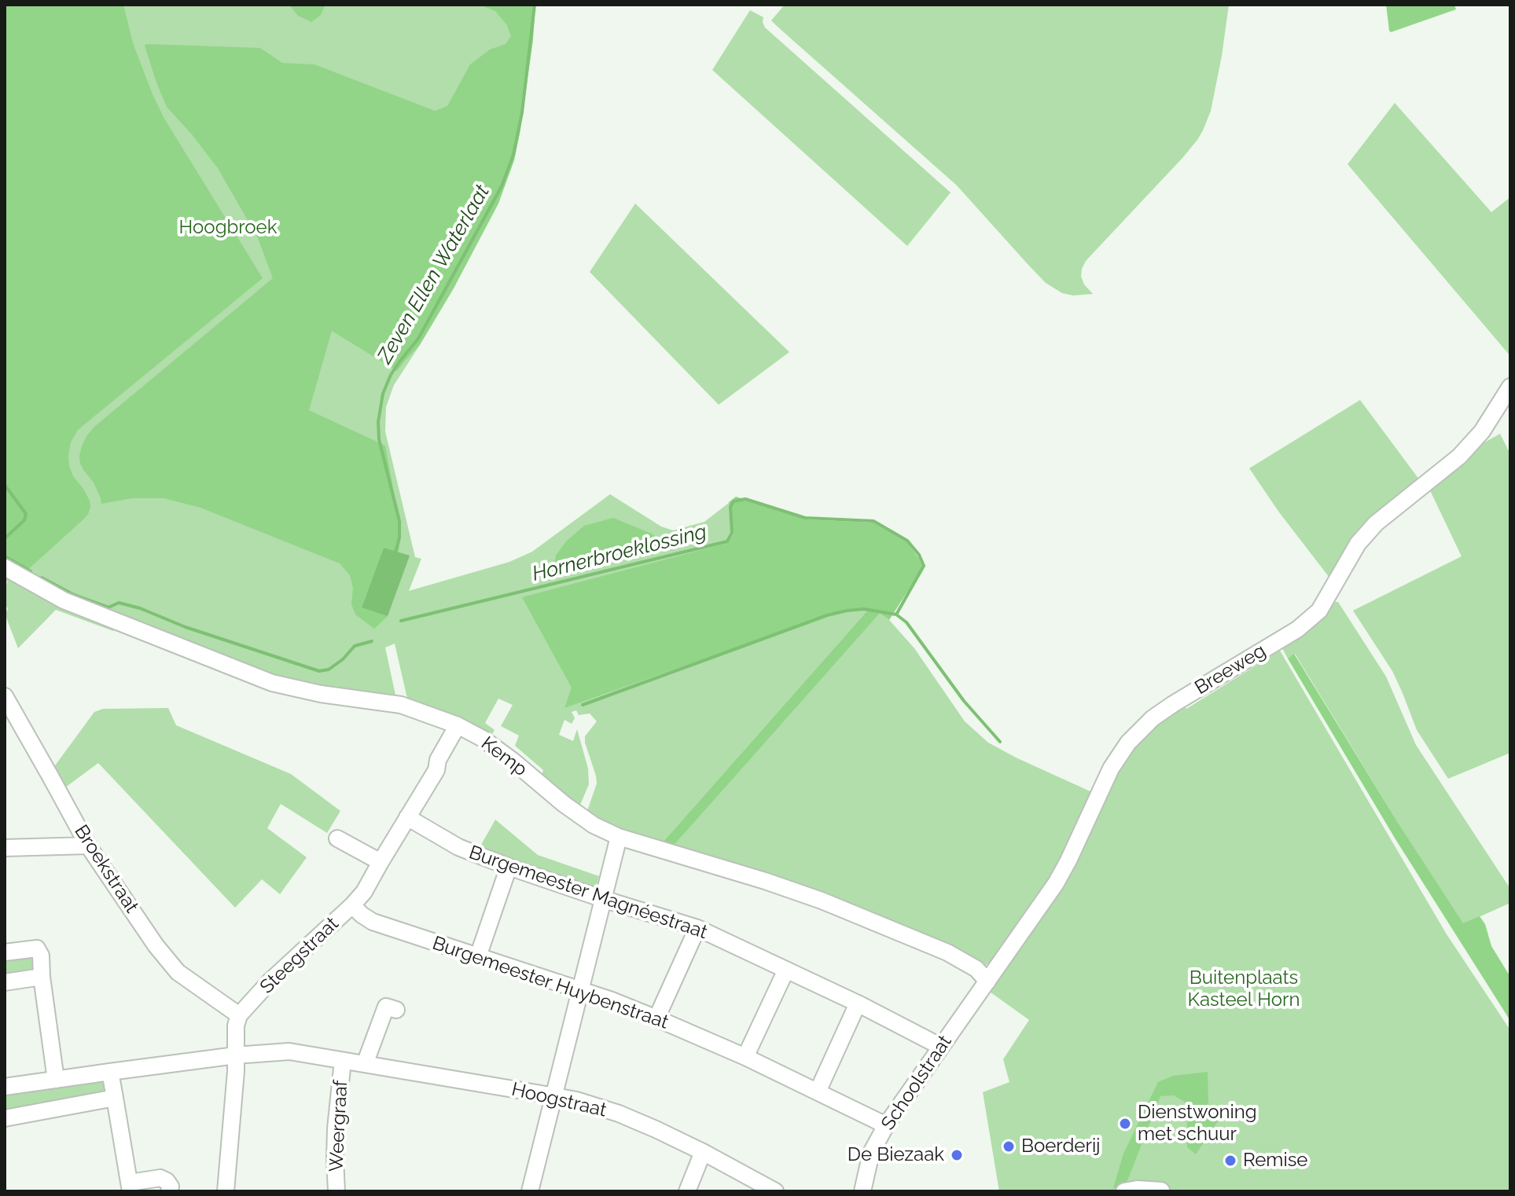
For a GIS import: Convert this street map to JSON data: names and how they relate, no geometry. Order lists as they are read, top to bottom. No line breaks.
{"streets":{"street":["Breeweg","Kemp","Broekstraat","Burgemeester Magnéestraat","Steegstraat","Burgemeester Huybenstraat","Schoolstraat","Hoogstraat","Weergraaf"]},"crossings":[["Breeweg","Kemp"],["Breeweg","Schoolstraat"],["Kemp","Steegstraat"],["Kemp","Schoolstraat"],["Broekstraat","Steegstraat"],["Burgemeester Magnéestraat","Steegstraat"],["Burgemeester Magnéestraat","Schoolstraat"],["Steegstraat","Burgemeester Huybenstraat"],["Burgemeester Huybenstraat","Schoolstraat"],["Hoogstraat","Weergraaf"]],"water":["Zeven Ellen Waterlaat","Hornerbroeklossing"],"parks":["Hoogbroek","Buitenplaats Kasteel Horn"],"places":["Dienstwoning met schuur","Boerderij","De Biezaak","Remise"]}
